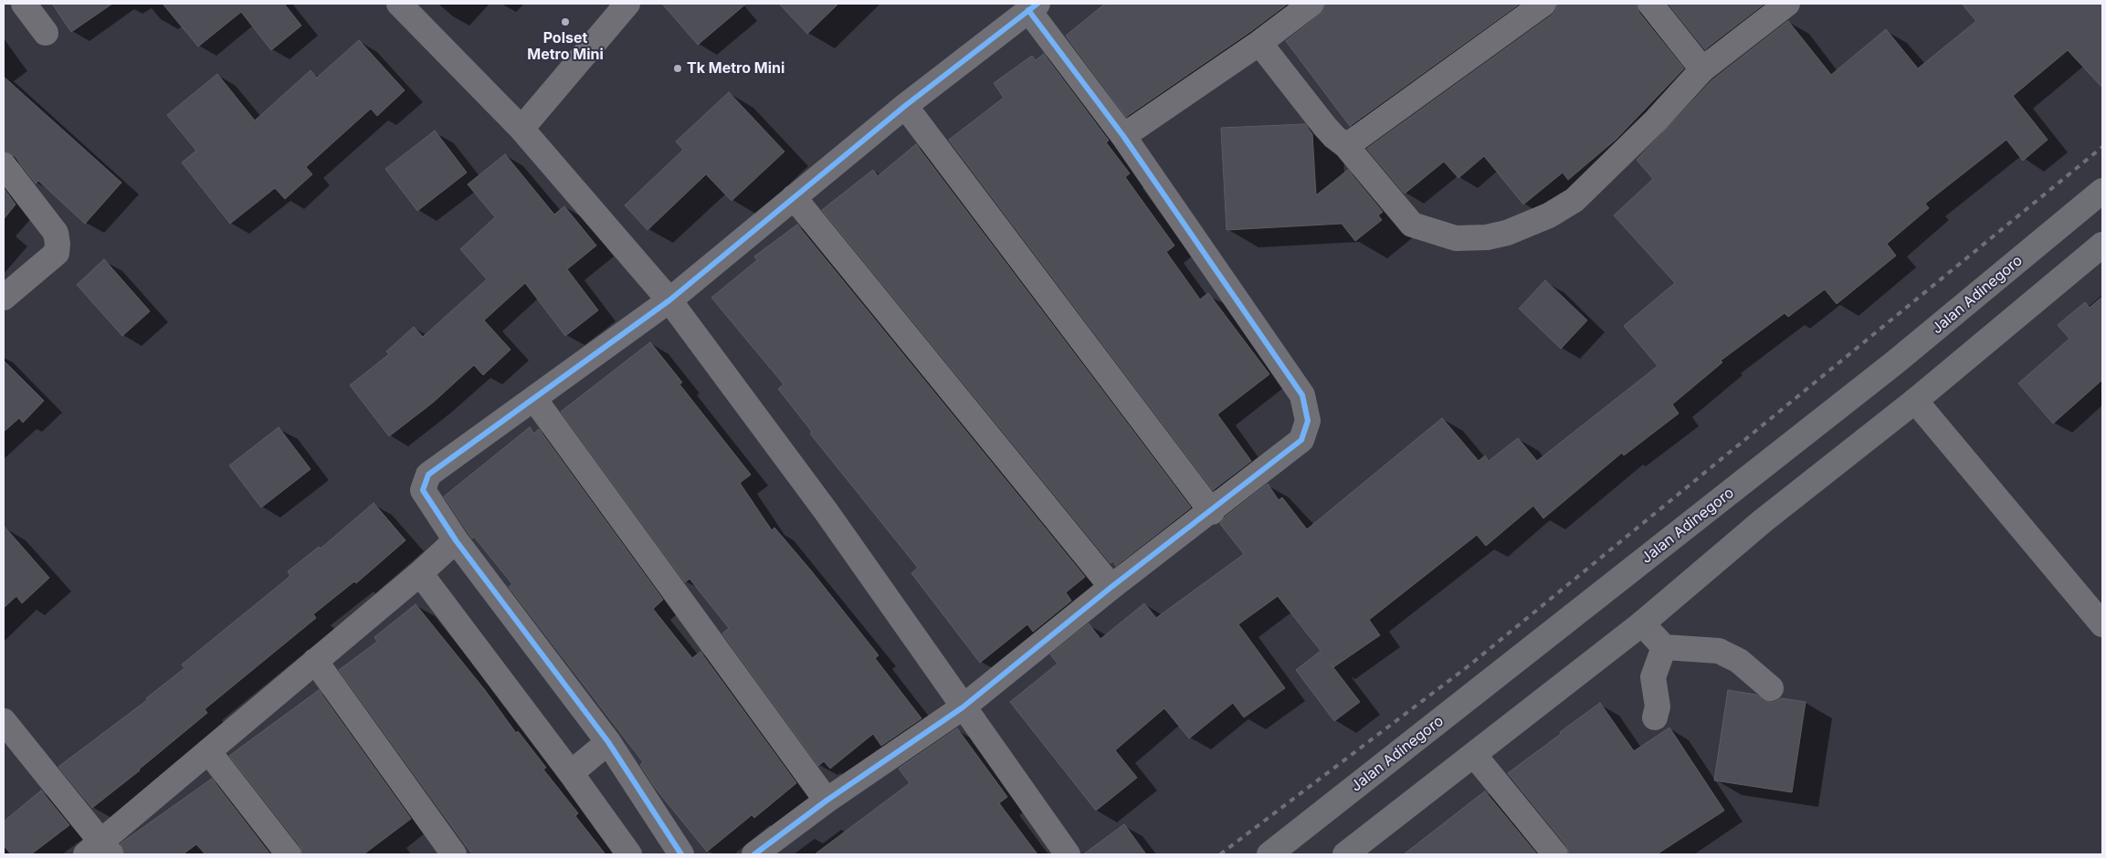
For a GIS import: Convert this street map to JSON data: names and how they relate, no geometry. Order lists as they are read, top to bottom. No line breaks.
{"streets":{"highway":["Jalan Adinegoro"]},"places":["Polset Metro Mini","Tk Metro Mini"]}
